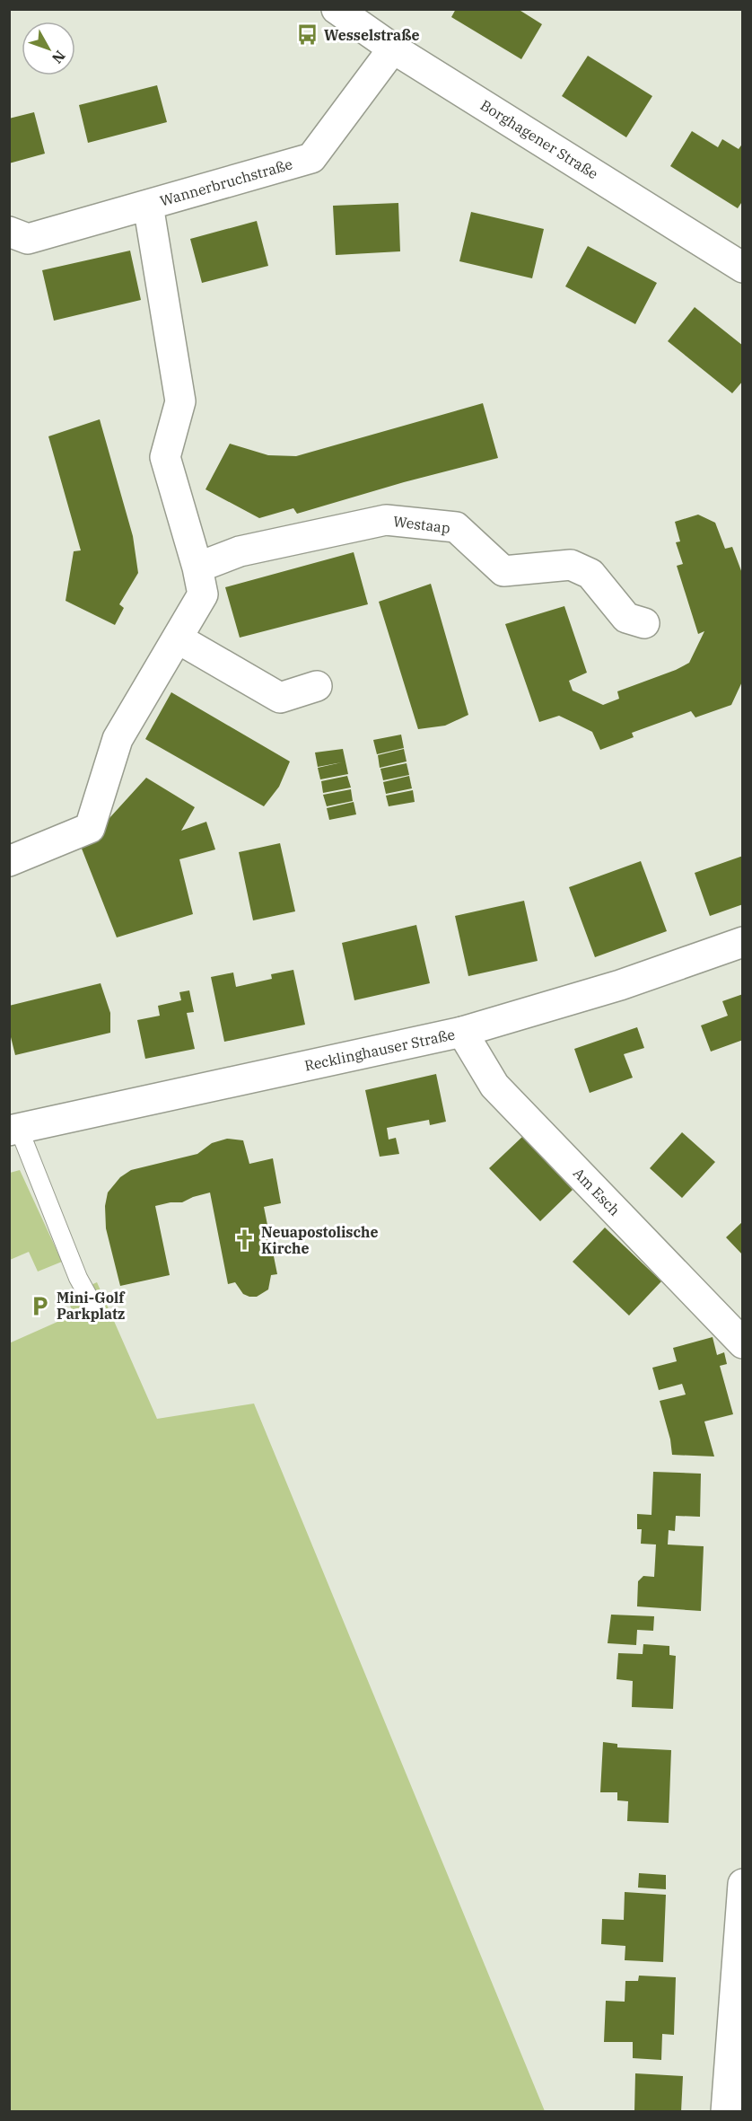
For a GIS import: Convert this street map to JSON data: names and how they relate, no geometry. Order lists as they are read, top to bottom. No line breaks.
{"streets":{"street":["Borghagener Straße","Wannerbruchstraße","Westaap","Recklinghauser Straße","Am Esch"]},"crossings":[["Borghagener Straße","Wannerbruchstraße"],["Recklinghauser Straße","Am Esch"]],"places":{"bus stop":["Wesselstraße"],"church":["Neuapostolische Kirche"],"parking":["Mini-Golf Parkplatz"]},"north":"bottom right"}
